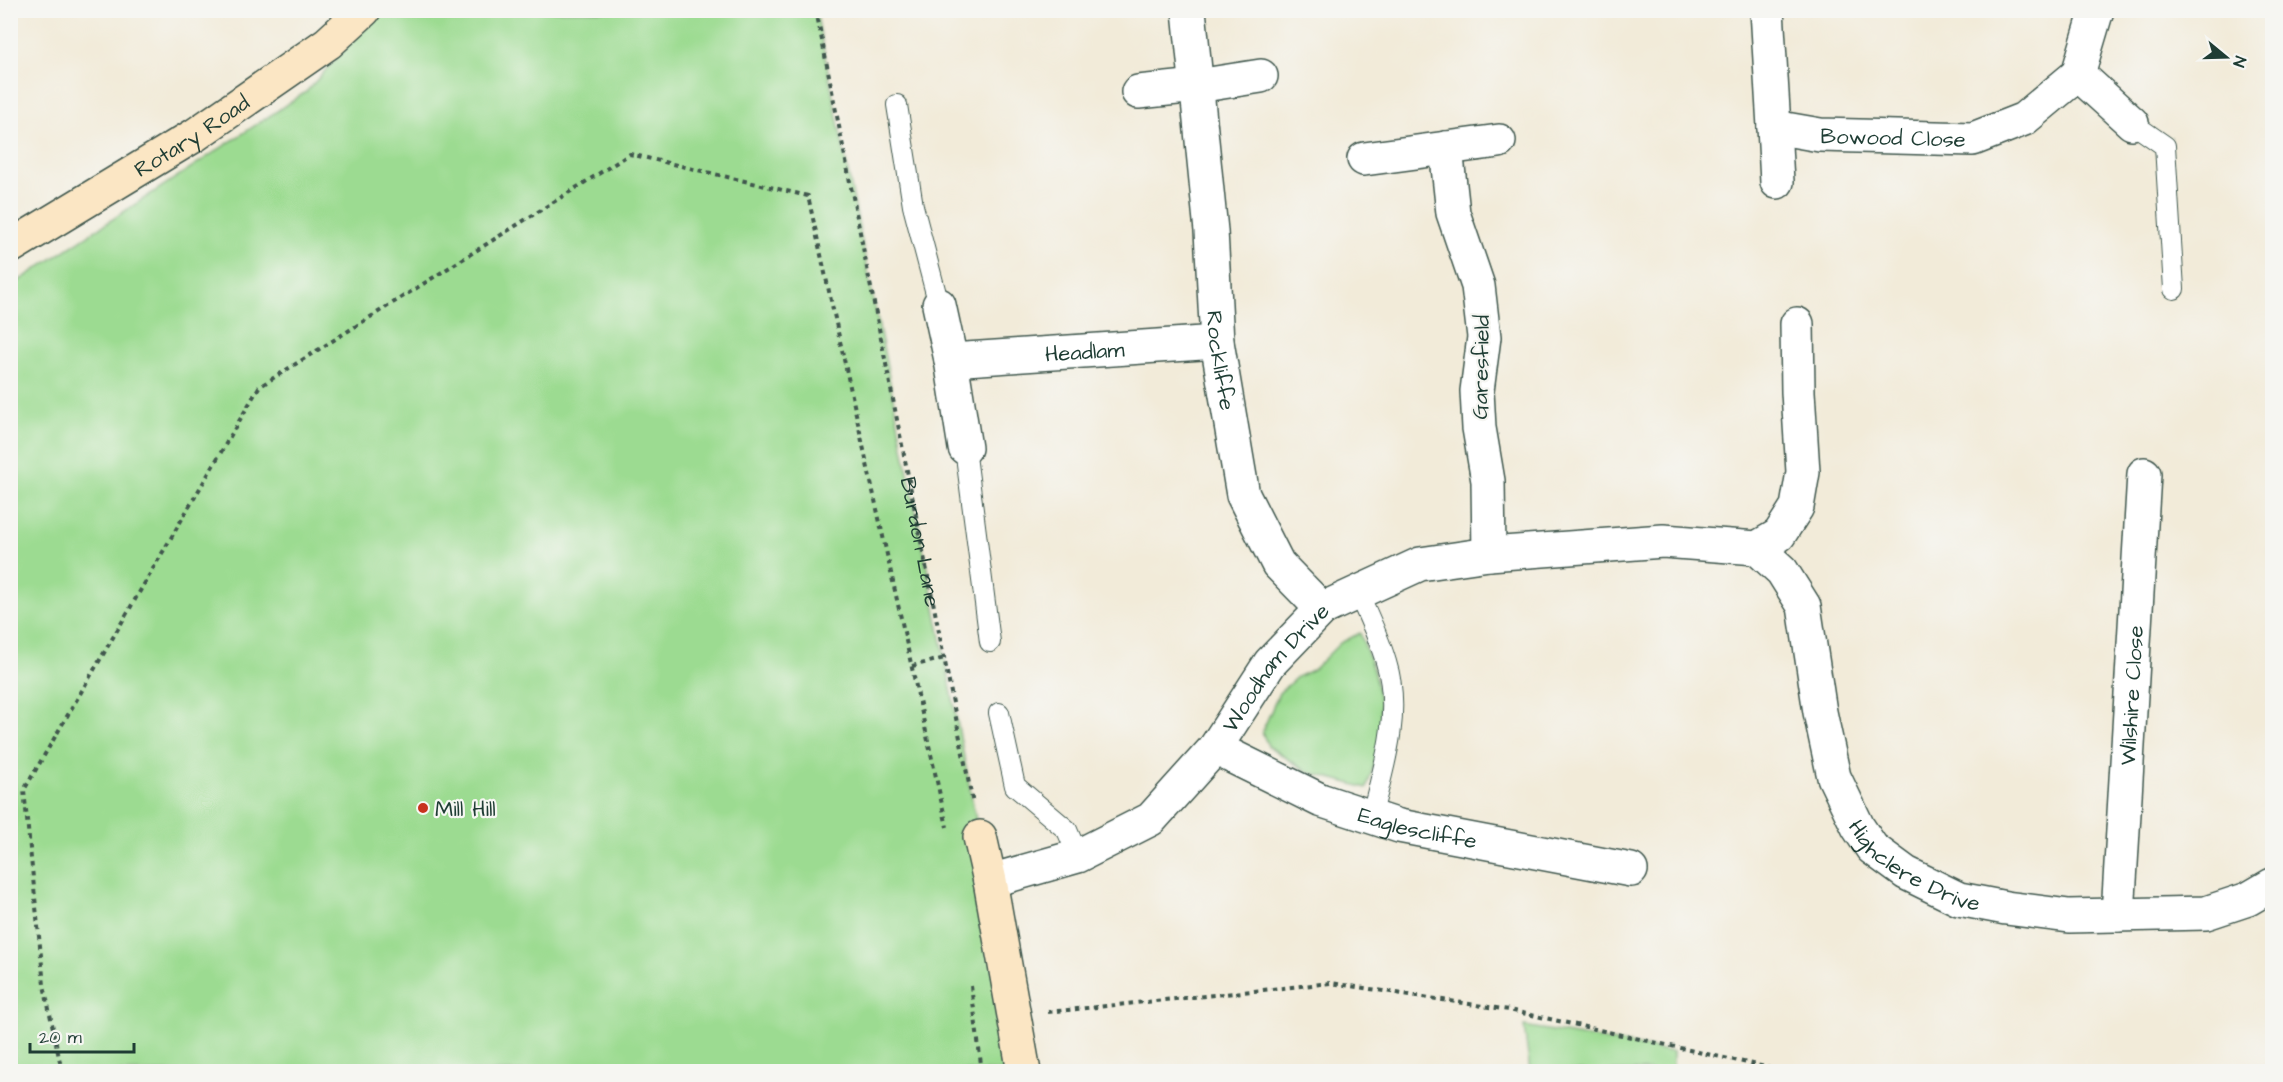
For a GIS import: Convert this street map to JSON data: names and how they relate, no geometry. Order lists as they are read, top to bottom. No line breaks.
{"streets":{"main road":["Rotary Road"],"street":["Bowood Close","Headlam","Rockliffe","Garesfield","Woodham Drive","Wilshire Close","Eaglescliffe","Highclere Drive"],"path":["Burdon Lane"]},"crossings":[["Headlam","Rockliffe"],["Rockliffe","Woodham Drive"],["Garesfield","Woodham Drive"],["Woodham Drive","Eaglescliffe"],["Woodham Drive","Highclere Drive"],["Wilshire Close","Highclere Drive"]],"places":["Mill Hill"],"scale_bar":"20 m","north":"right"}
